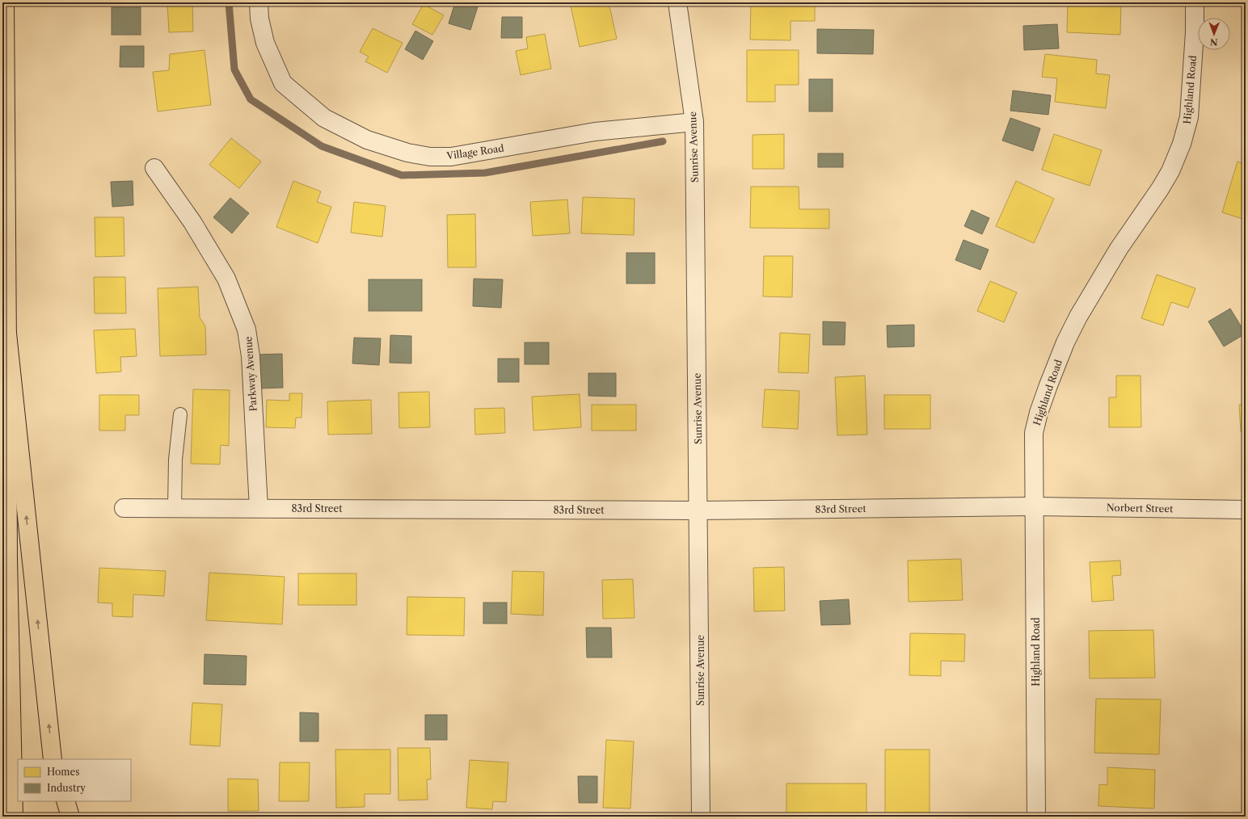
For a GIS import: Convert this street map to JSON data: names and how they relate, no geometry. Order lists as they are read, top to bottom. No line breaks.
{"streets":{"street":["Highland Road","Sunrise Avenue","Village Road","Parkway Avenue","83rd Street","Norbert Street"]},"crossings":[["Highland Road","83rd Street"],["Highland Road","Norbert Street"],["Sunrise Avenue","Village Road"],["Sunrise Avenue","83rd Street"],["Parkway Avenue","83rd Street"],["83rd Street","Norbert Street"]],"legend":["Homes","Industry"],"north":"bottom"}
